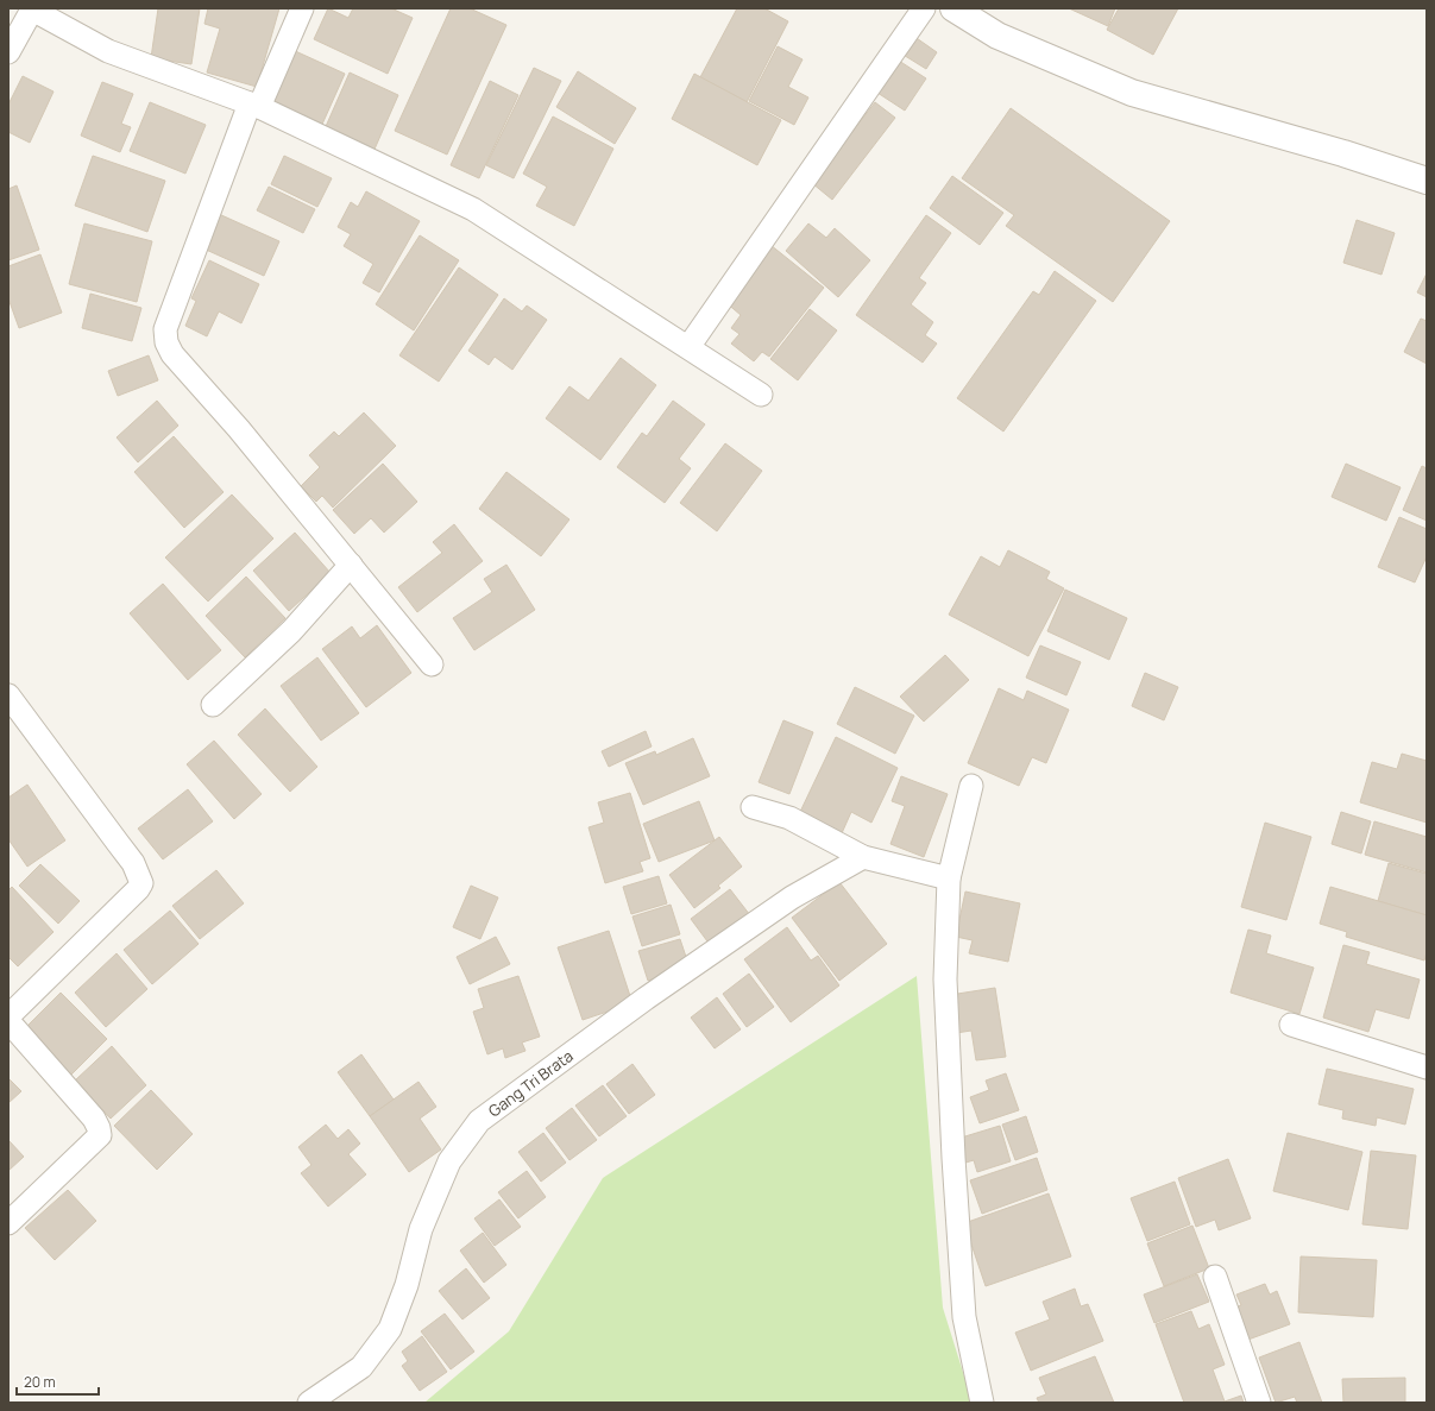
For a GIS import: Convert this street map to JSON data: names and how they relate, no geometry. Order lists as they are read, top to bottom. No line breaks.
{"streets":{"street":["Gang Tri Brata"]},"scale_bar":"20 m"}
